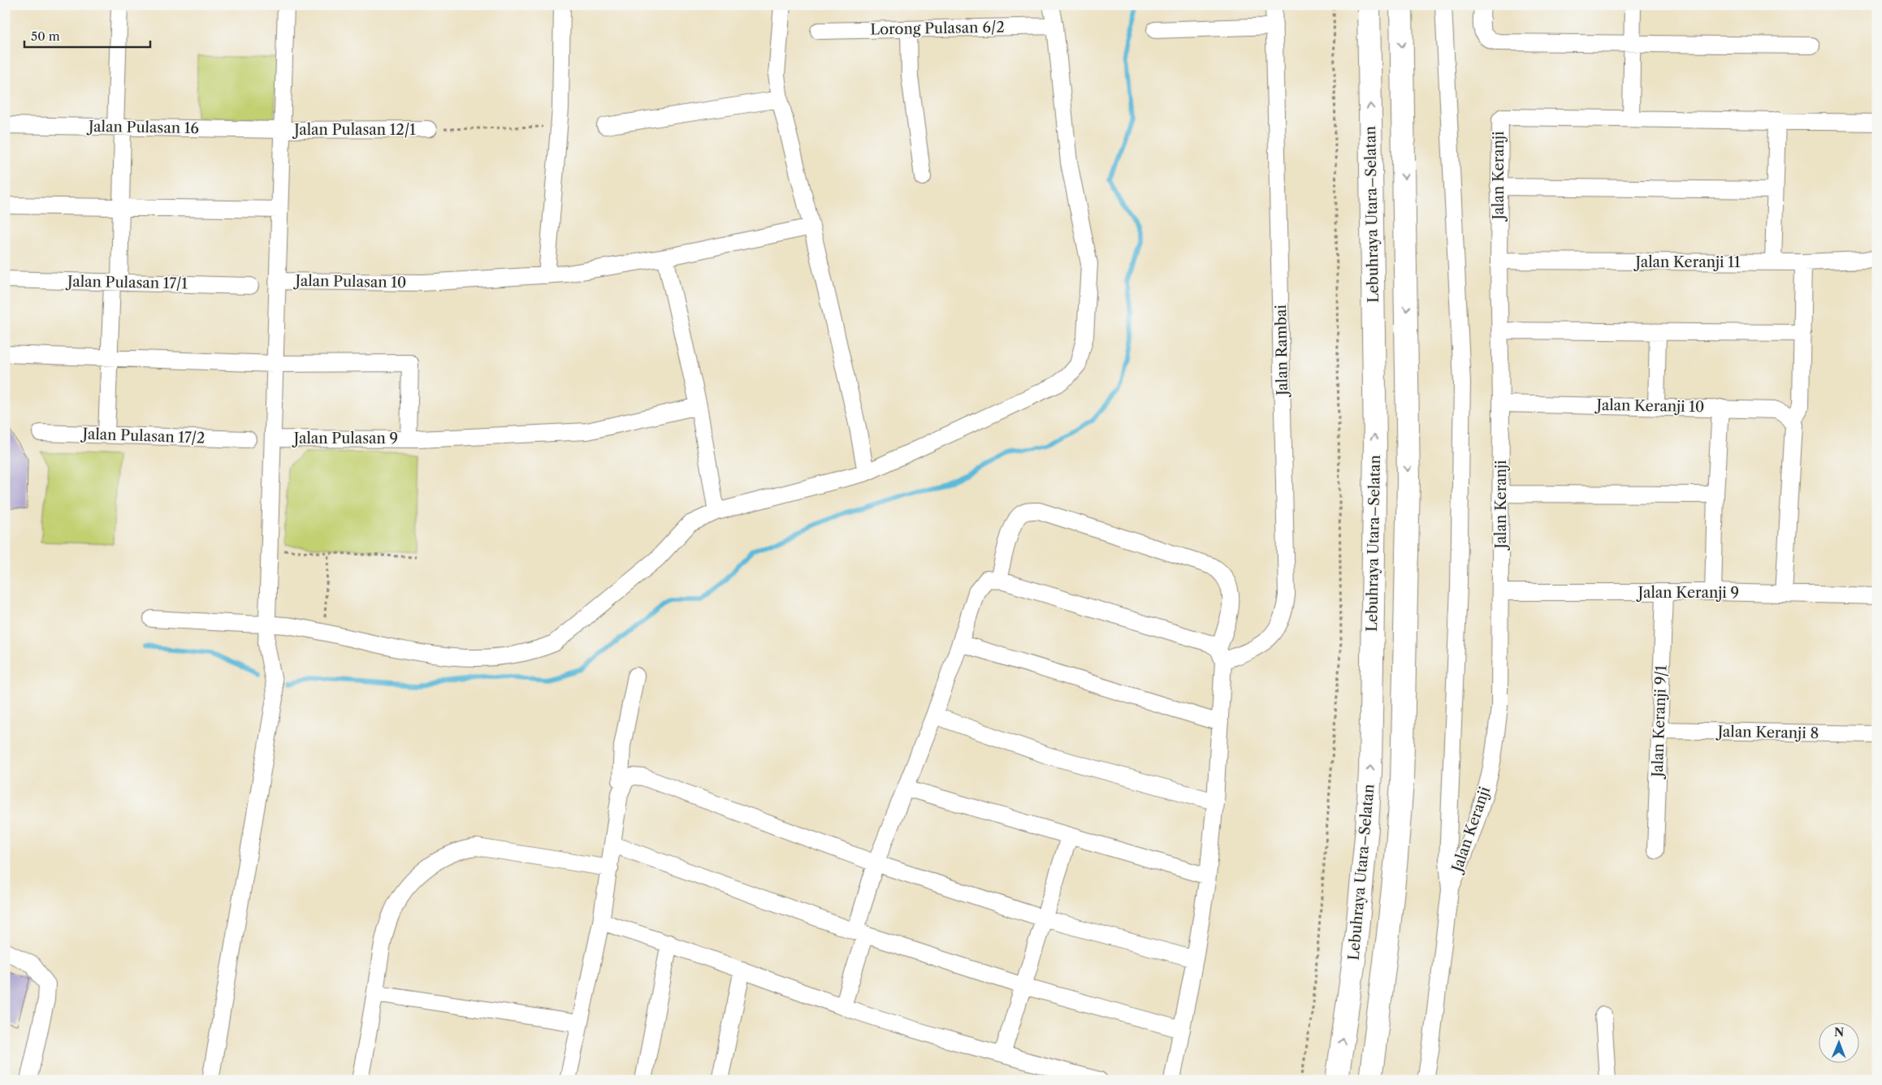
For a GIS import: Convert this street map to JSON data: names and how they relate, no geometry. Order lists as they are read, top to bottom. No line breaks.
{"streets":{"highway":["Lebuhraya Utara–Selatan"],"street":["Lorong Pulasan 6/2","Jalan Pulasan 16","Jalan Pulasan 12/1","Jalan Keranji","Jalan Keranji 11","Jalan Pulasan 10","Jalan Pulasan 17/1","Jalan Rambai","Jalan Keranji 10","Jalan Pulasan 17/2","Jalan Pulasan 9","Jalan Keranji 9","Jalan Keranji 9/1","Jalan Keranji 8"]},"crossings":[["Jalan Pulasan 16","Jalan Pulasan 12/1"],["Jalan Keranji","Jalan Keranji 11"],["Jalan Keranji","Jalan Keranji 10"],["Jalan Keranji","Jalan Keranji 9"],["Jalan Keranji 9","Jalan Keranji 9/1"],["Jalan Keranji 9/1","Jalan Keranji 8"]],"scale_bar":"50 m","north":"top"}
